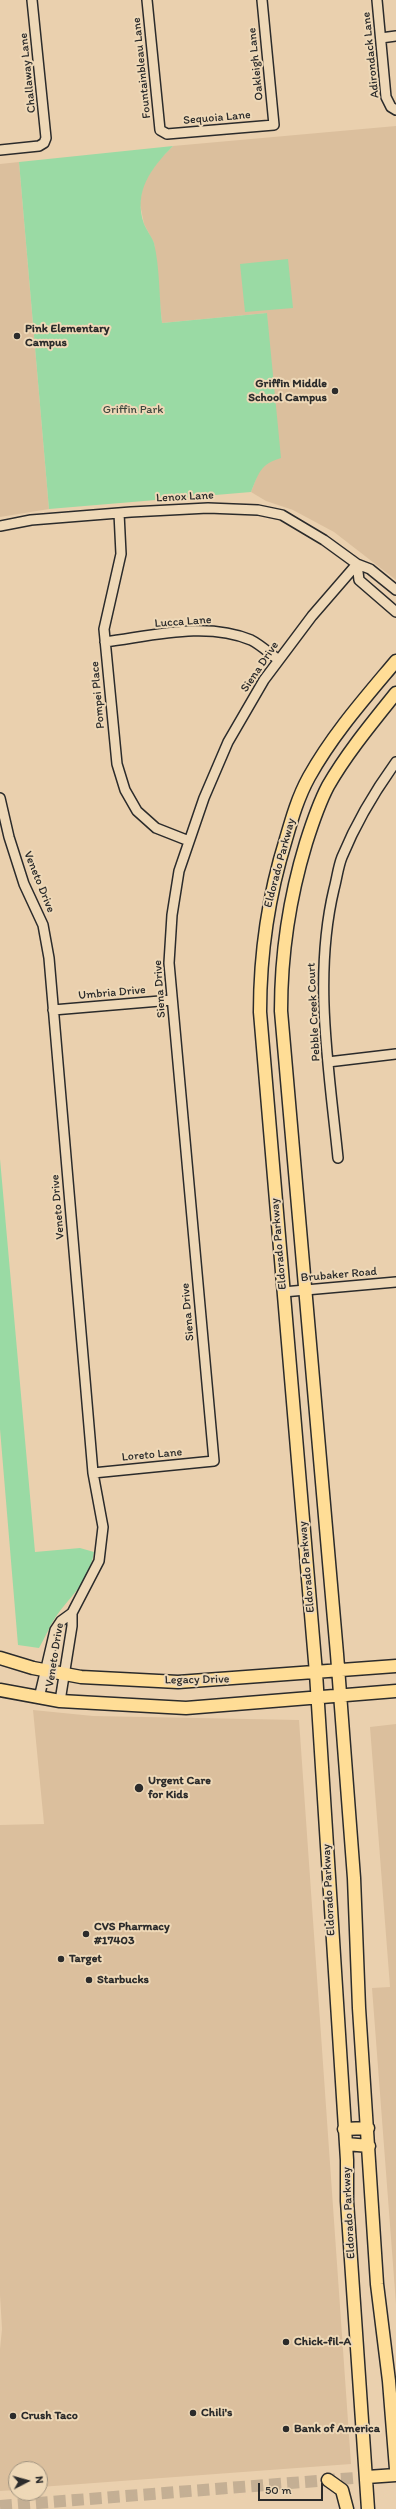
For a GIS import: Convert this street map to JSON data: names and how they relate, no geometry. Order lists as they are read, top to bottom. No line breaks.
{"streets":{"main road":["Eldorado Parkway","Legacy Drive"],"street":["Adirondack Lane","Oakleigh Lane","Fountainbleau Lane","Challaway Lane","Sequoia Lane","Lenox Lane","Lucca Lane","Siena Drive","Pompei Place","Veneto Drive","Umbria Drive","Pebble Creek Court","Brubaker Road","Loreto Lane"]},"crossings":[["Oakleigh Lane","Sequoia Lane"],["Fountainbleau Lane","Sequoia Lane"],["Lenox Lane","Siena Drive"],["Lenox Lane","Pompei Place"],["Lucca Lane","Siena Drive"],["Lucca Lane","Pompei Place"],["Siena Drive","Pompei Place"],["Siena Drive","Umbria Drive"],["Siena Drive","Loreto Lane"],["Eldorado Parkway","Brubaker Road"],["Eldorado Parkway","Legacy Drive"],["Veneto Drive","Umbria Drive"],["Veneto Drive","Loreto Lane"],["Veneto Drive","Legacy Drive"]],"parks":["Griffin Park"],"places":["Pink Elementary Campus","Griffin Middle School Campus","Urgent Care for Kids","CVS Pharmacy #17403","Target","Starbucks","Chick-fil-A","Chili's","Crush Taco","Bank of America"],"scale_bar":"50 m","north":"right"}
